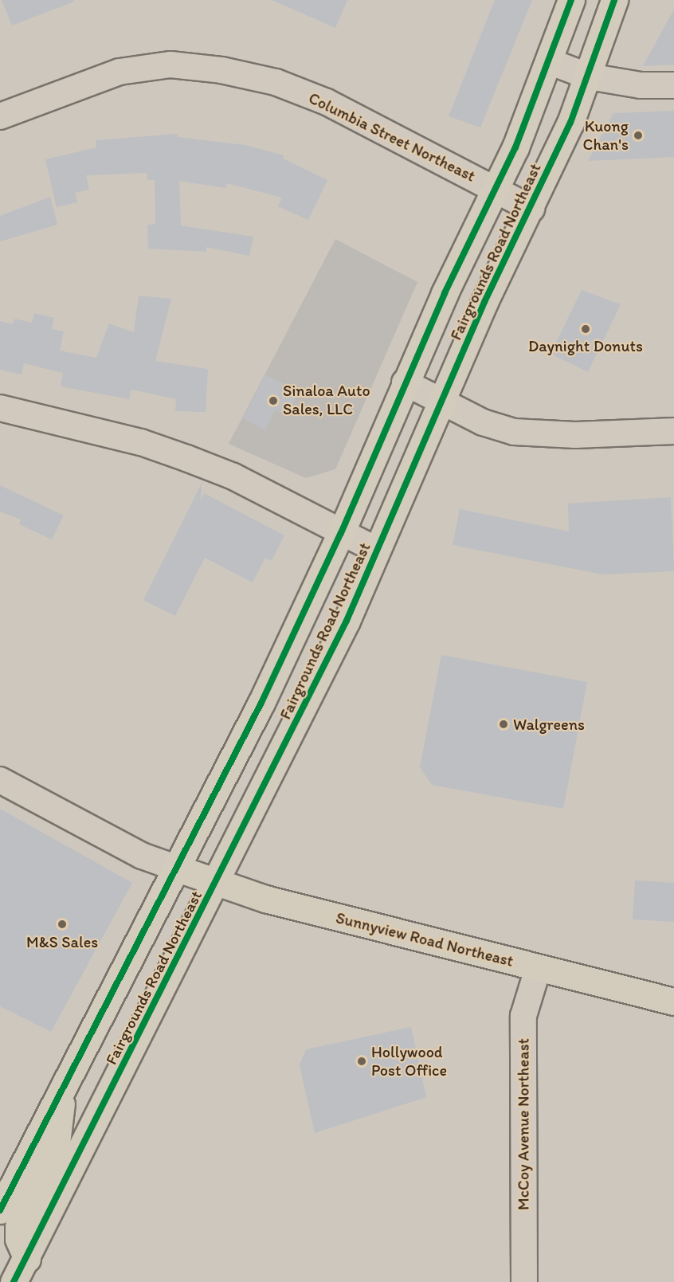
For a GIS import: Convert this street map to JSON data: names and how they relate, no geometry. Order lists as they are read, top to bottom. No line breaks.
{"streets":{"main road":["Fairgrounds Road Northeast","Sunnyview Road Northeast"],"street":["Columbia Street Northeast","McCoy Avenue Northeast"]},"crossings":[["Columbia Street Northeast","Fairgrounds Road Northeast"],["Fairgrounds Road Northeast","Sunnyview Road Northeast"],["Sunnyview Road Northeast","McCoy Avenue Northeast"]],"places":["Kuong Chan's","Daynight Donuts","Sinaloa Auto Sales, LLC","Walgreens","M&S Sales","Hollywood Post Office"]}
